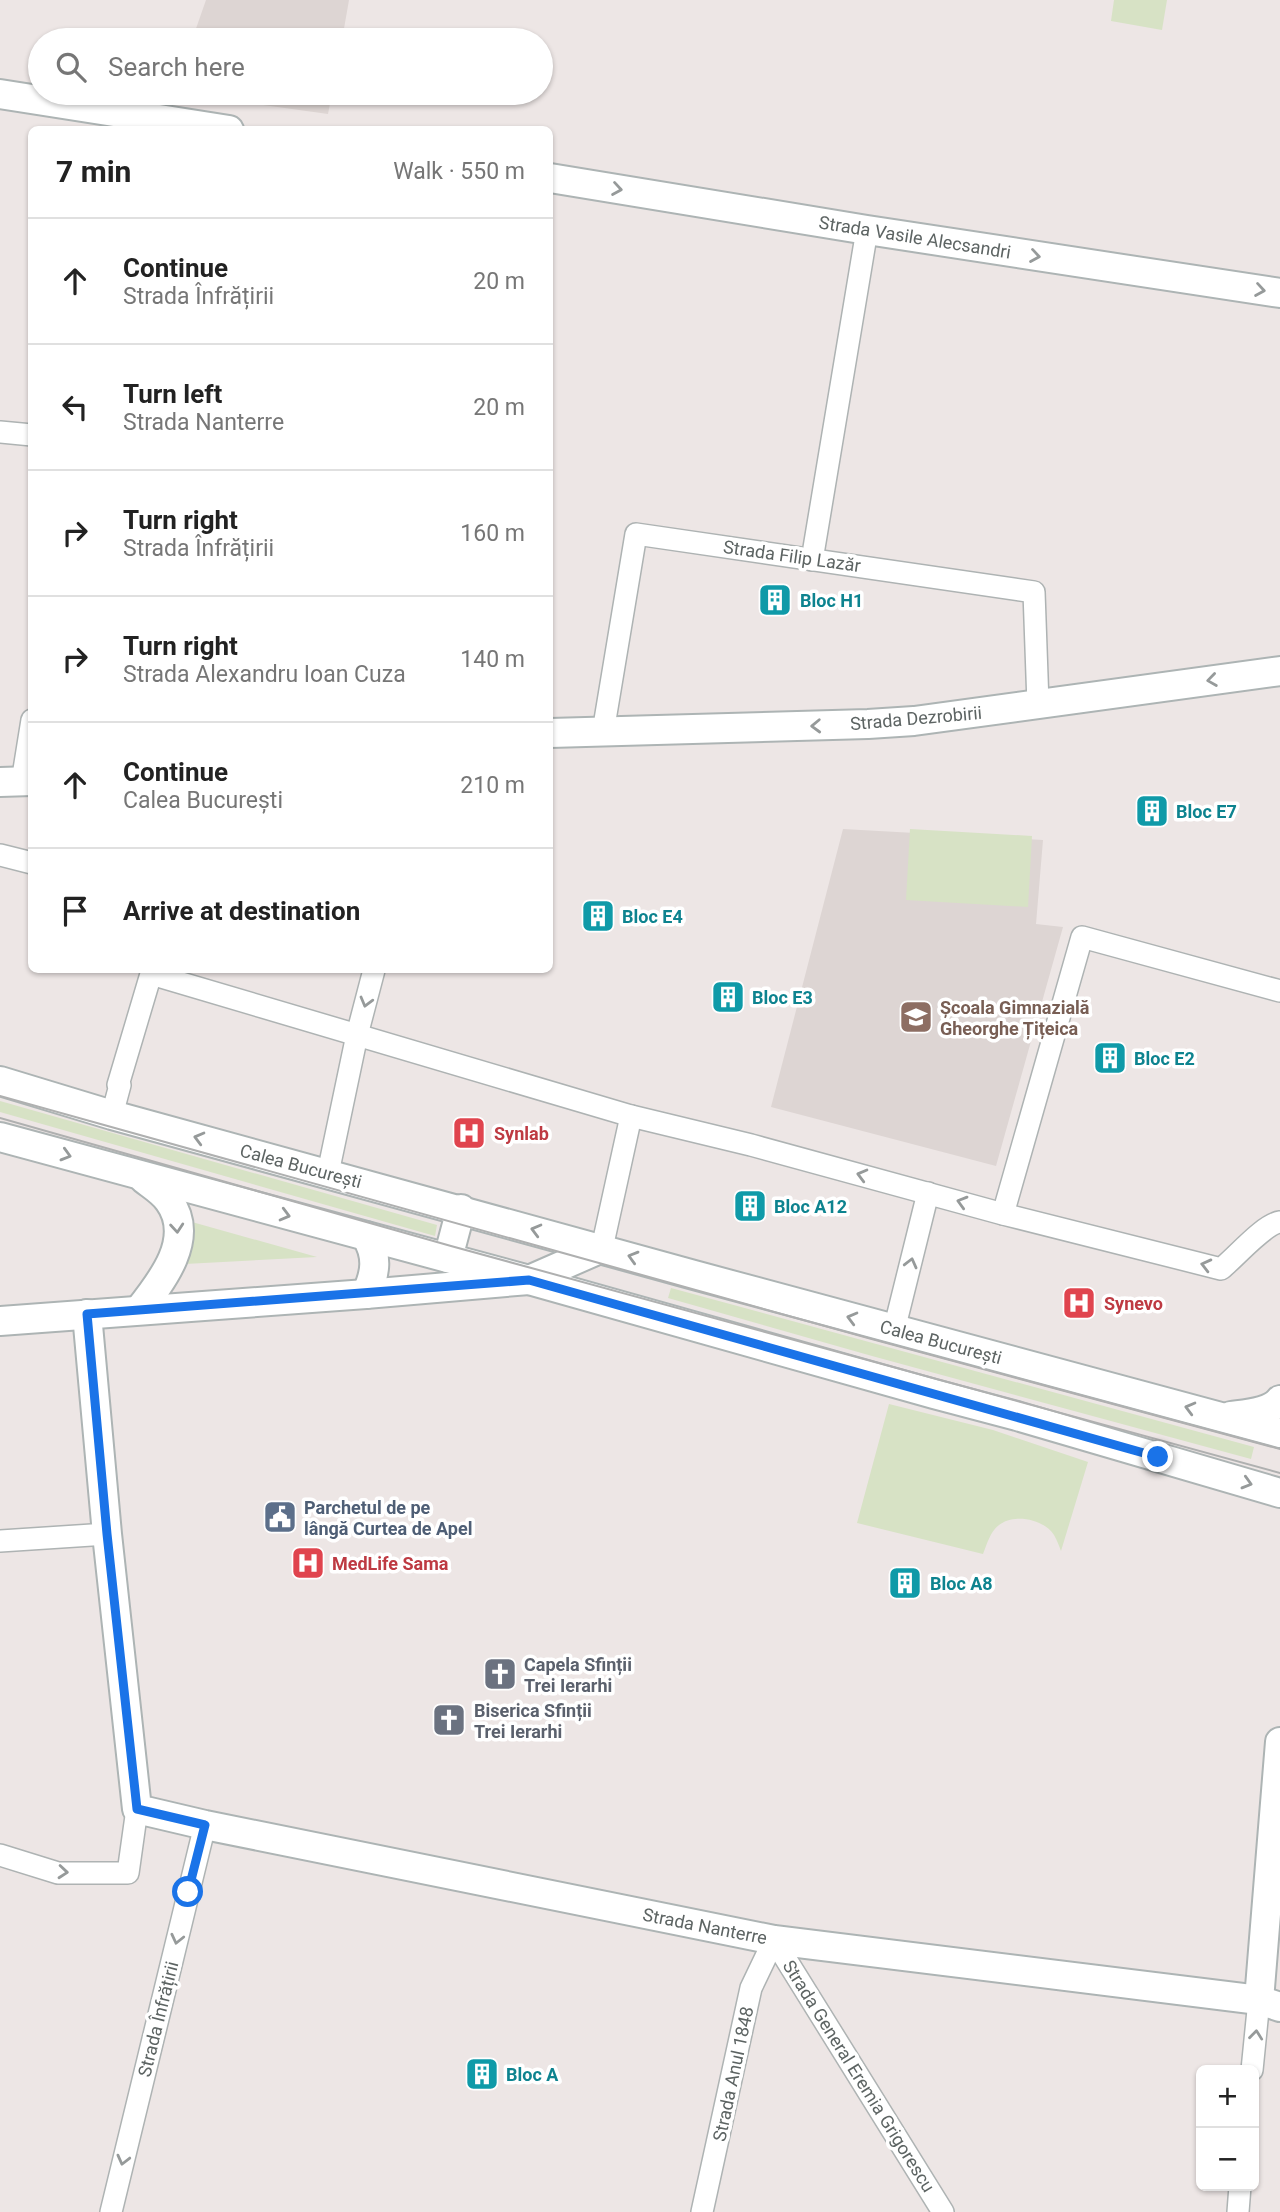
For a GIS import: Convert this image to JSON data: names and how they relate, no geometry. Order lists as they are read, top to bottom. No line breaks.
{"streets":{"main road":["Strada Vasile Alecsandri","Strada Dezrobirii","Calea București","Strada Nanterre"],"street":["Strada Filip Lazăr","Strada Înfrățirii","Strada Anul 1848","Strada General Eremia Grigorescu"]},"crossings":[["Strada Filip Lazăr","Strada Dezrobirii"],["Strada Nanterre","Strada Înfrățirii"],["Strada Nanterre","Strada Anul 1848"],["Strada Nanterre","Strada General Eremia Grigorescu"],["Strada Anul 1848","Strada General Eremia Grigorescu"]],"one_way":["Strada Vasile Alecsandri","Strada Dezrobirii","Strada Înfrățirii"],"places":{"building":["Bloc H1","Bloc E7","Bloc E4","Bloc E3","Bloc E2","Bloc A12","Bloc A8","Bloc A"],"school or university":["Școala Gimnazială Gheorghe Țițeica"],"hospital":["Synlab","Synevo","MedLife Sama"],"public building":["Parchetul de pe lângă Curtea de Apel"],"church":["Capela Sfinții Trei Ierarhi","Biserica Sfinții Trei Ierarhi"]},"page":{"search":"Search here","heading":["7 min","Walk · 550 m"],"list":[["Continue","Strada Înfrățirii","20 m"],["Turn left","Strada Nanterre","20 m"],["Turn right","Strada Înfrățirii","160 m"],["Turn right","Strada Alexandru Ioan Cuza","140 m"],["Continue","Calea București","210 m"],"Arrive at destination"],"map_buttons":["+","−"]}}
